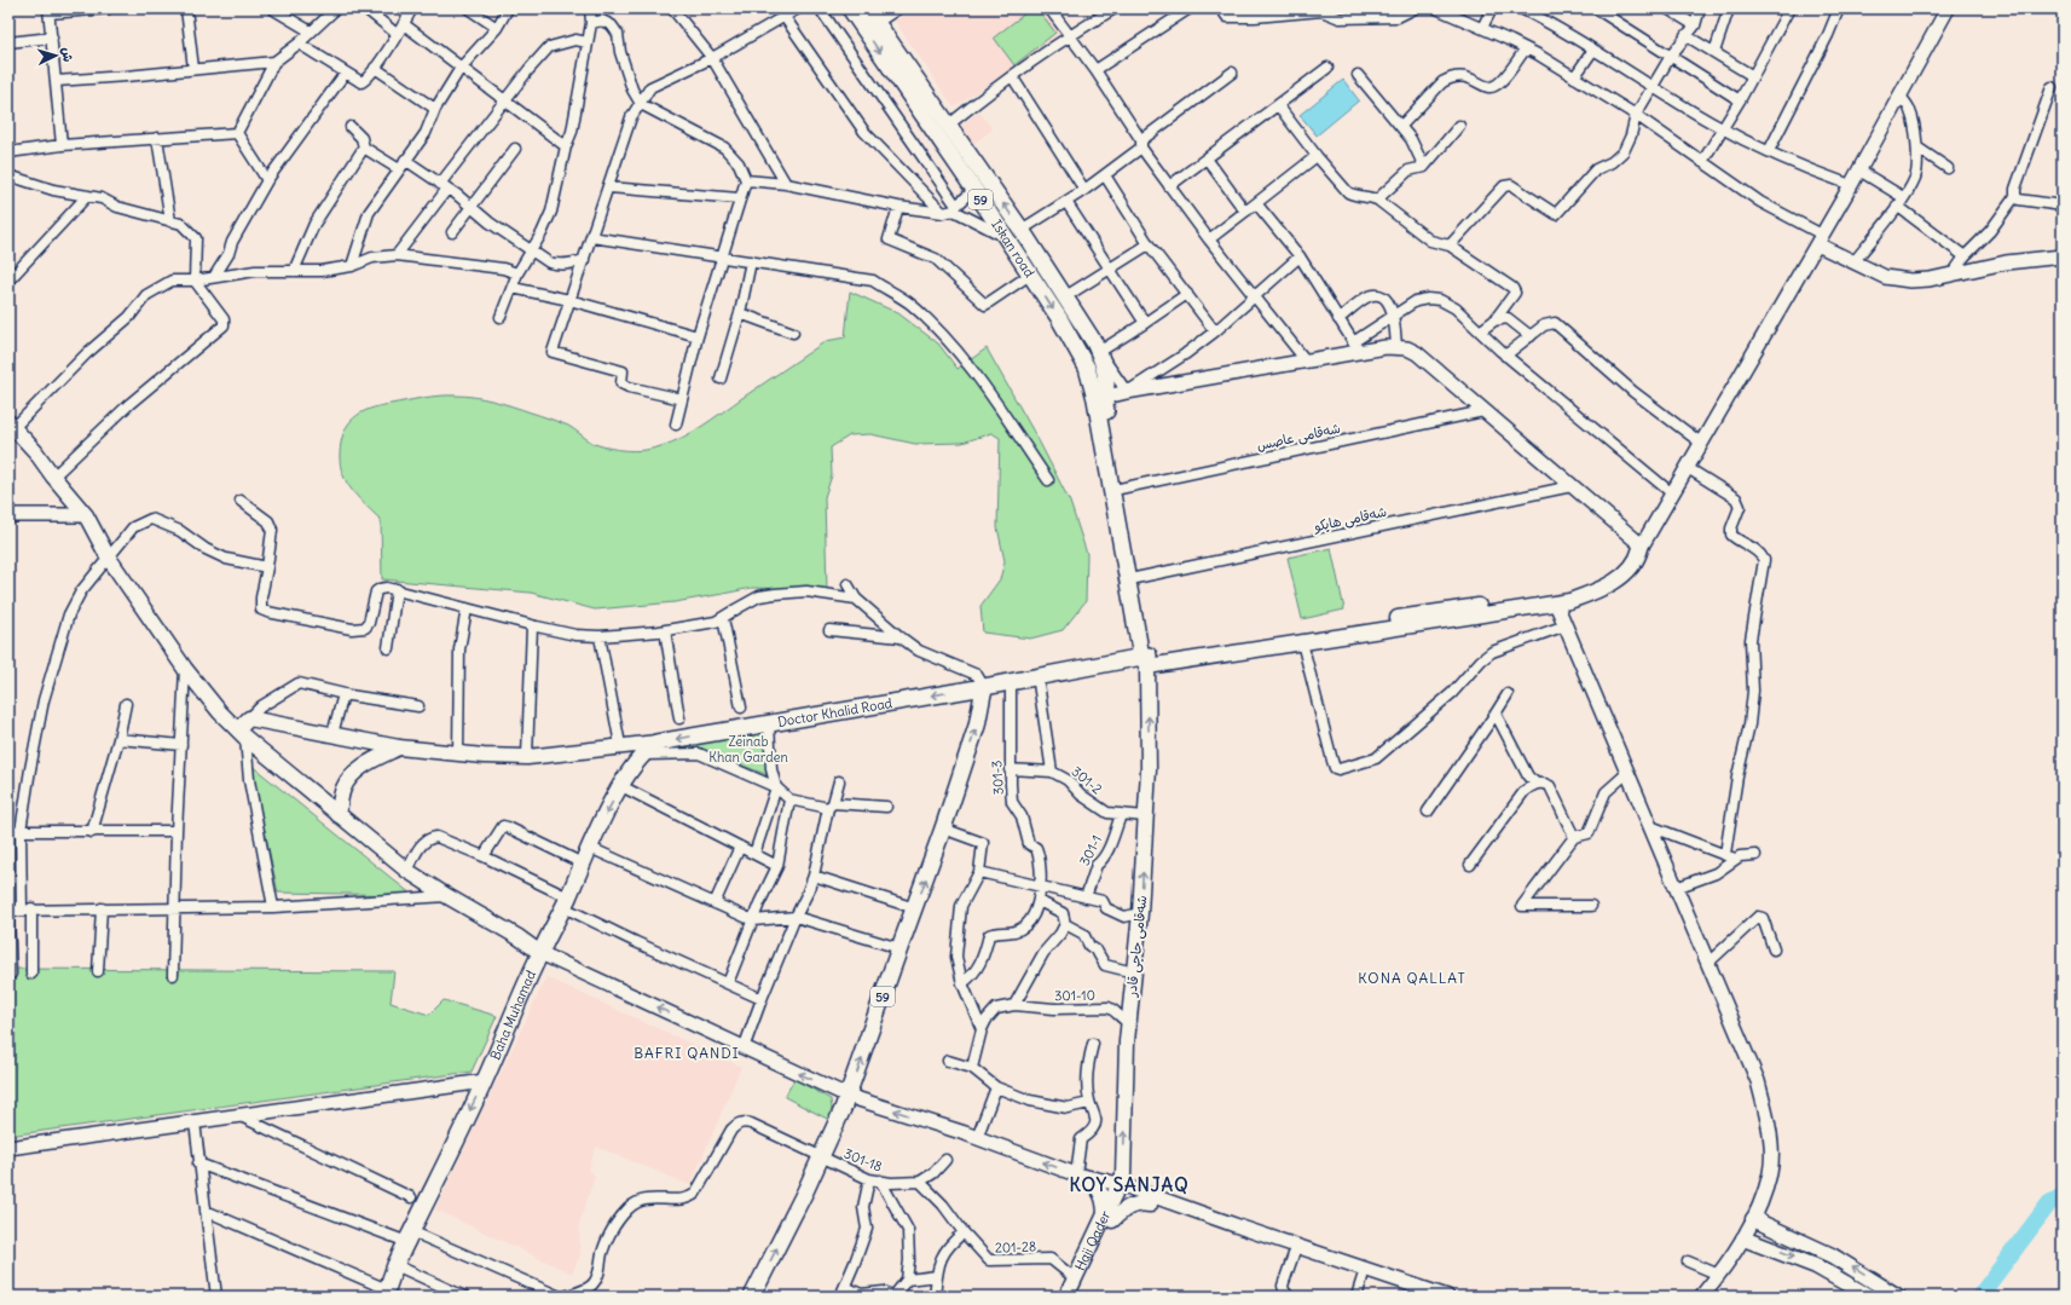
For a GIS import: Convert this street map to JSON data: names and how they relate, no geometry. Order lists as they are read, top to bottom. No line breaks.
{"streets":{"main road":["59","Iskan road","Doctor Khalid Road","شەقامی حاجی قادر","Baha Muhamad","Haji Qader"],"street":["شه‌قامی عاصس","شه‌قامی هایكو","301-3","301-2","301-1","301-10","301-18","201-28"]},"crossings":[["59","Iskan road"],["59","شه‌قامی عاصس"],["59","شه‌قامی هایكو"],["59","Doctor Khalid Road"],["59","شەقامی حاجی قادر"],["59","301-18"],["Doctor Khalid Road","Baha Muhamad"],["301-3","301-2"],["301-2","301-1"],["301-2","شەقامی حاجی قادر"],["شەقامی حاجی قادر","301-10"],["شەقامی حاجی قادر","Haji Qader"],["301-18","201-28"],["Haji Qader","201-28"]],"one_way":["Doctor Khalid Road","شەقامی حاجی قادر","Baha Muhamad"],"districts":["KONA QALLAT","BAFRI QANDI","KOY SANJAQ"],"parks":["Zeinab Khan Garden"],"north":"right"}
